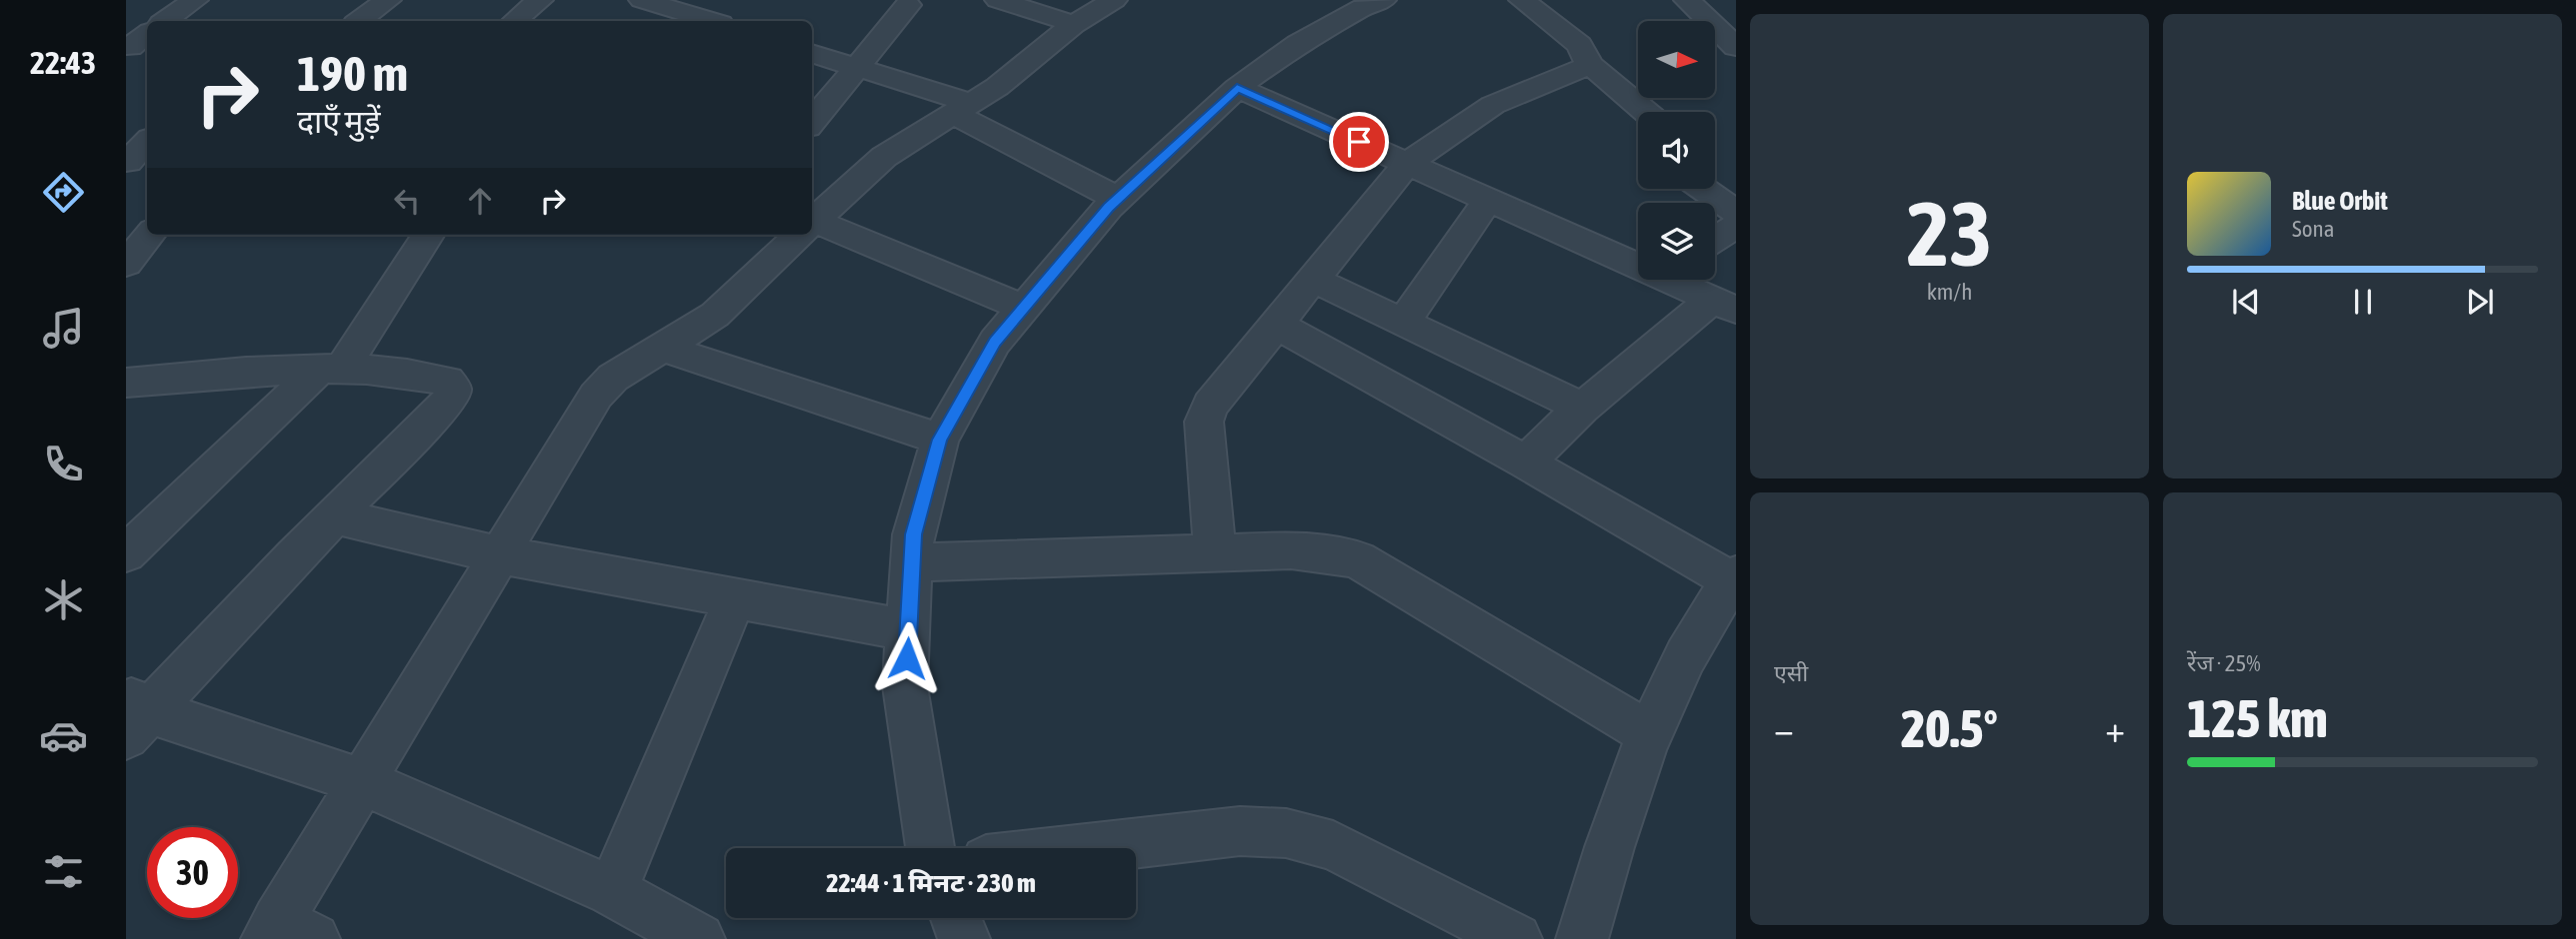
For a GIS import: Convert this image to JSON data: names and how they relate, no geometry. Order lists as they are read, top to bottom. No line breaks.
{"north":"right","page":{"tabs":"22:43","tile":[["23","km/h"],"एसी",["रेंज · 25%","125 km"]],"turn":["190 m","दाएँ मुड़ें"],"song":["Blue Orbit","Sona"],"heat":["−","20.5°","+"],"limit":"30","trip":"22:44 · 1 मिनट · 230 m"}}
